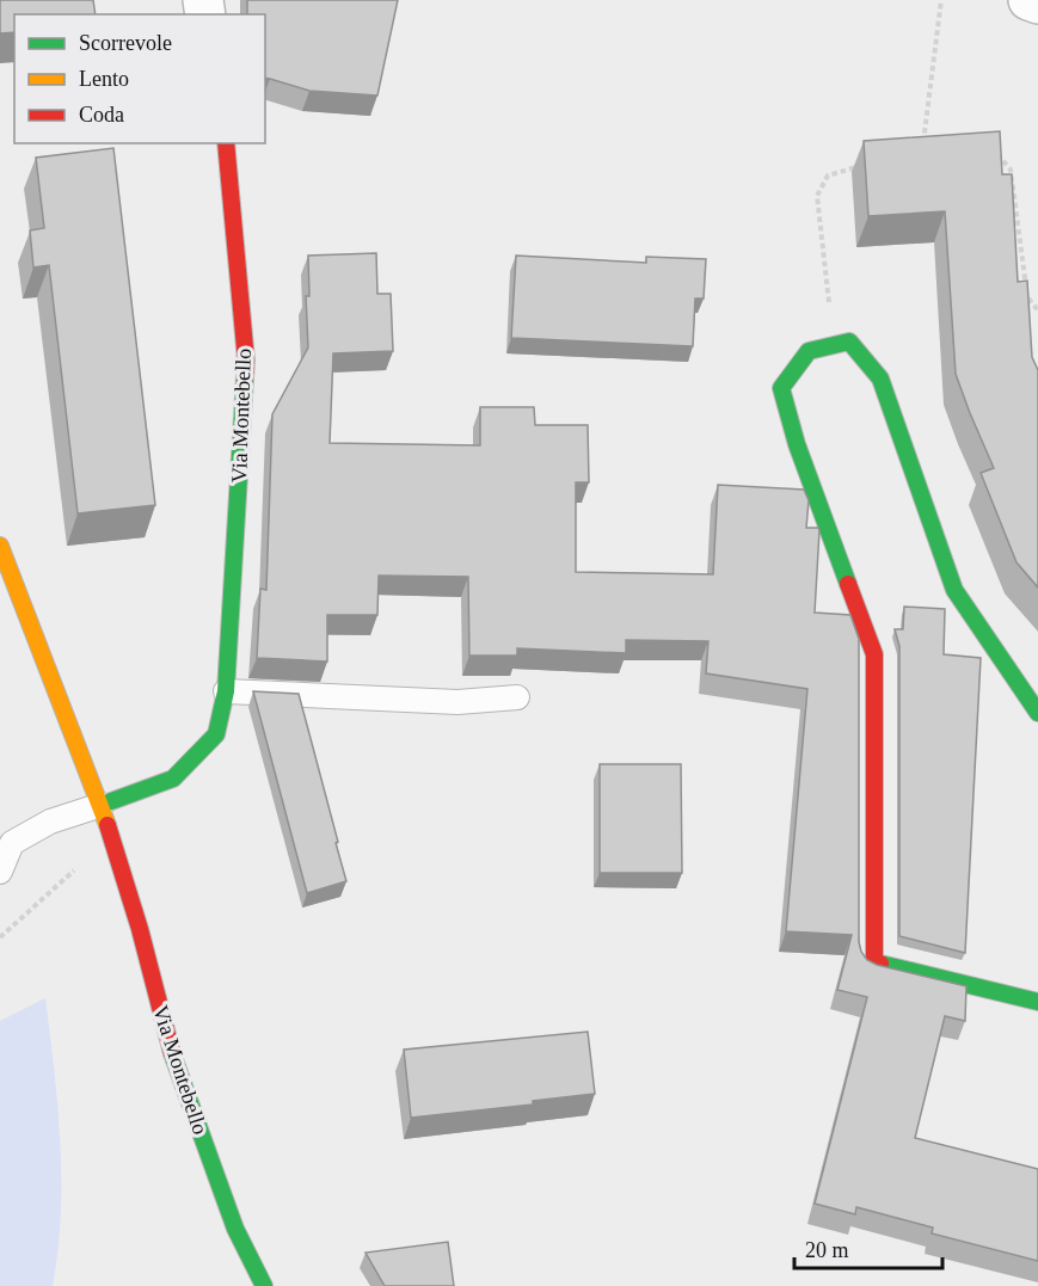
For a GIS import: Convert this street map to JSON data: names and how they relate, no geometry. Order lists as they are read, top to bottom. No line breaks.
{"streets":{"street":["Via Montebello"]},"legend":["Scorrevole","Lento","Coda"],"scale_bar":"20 m"}
